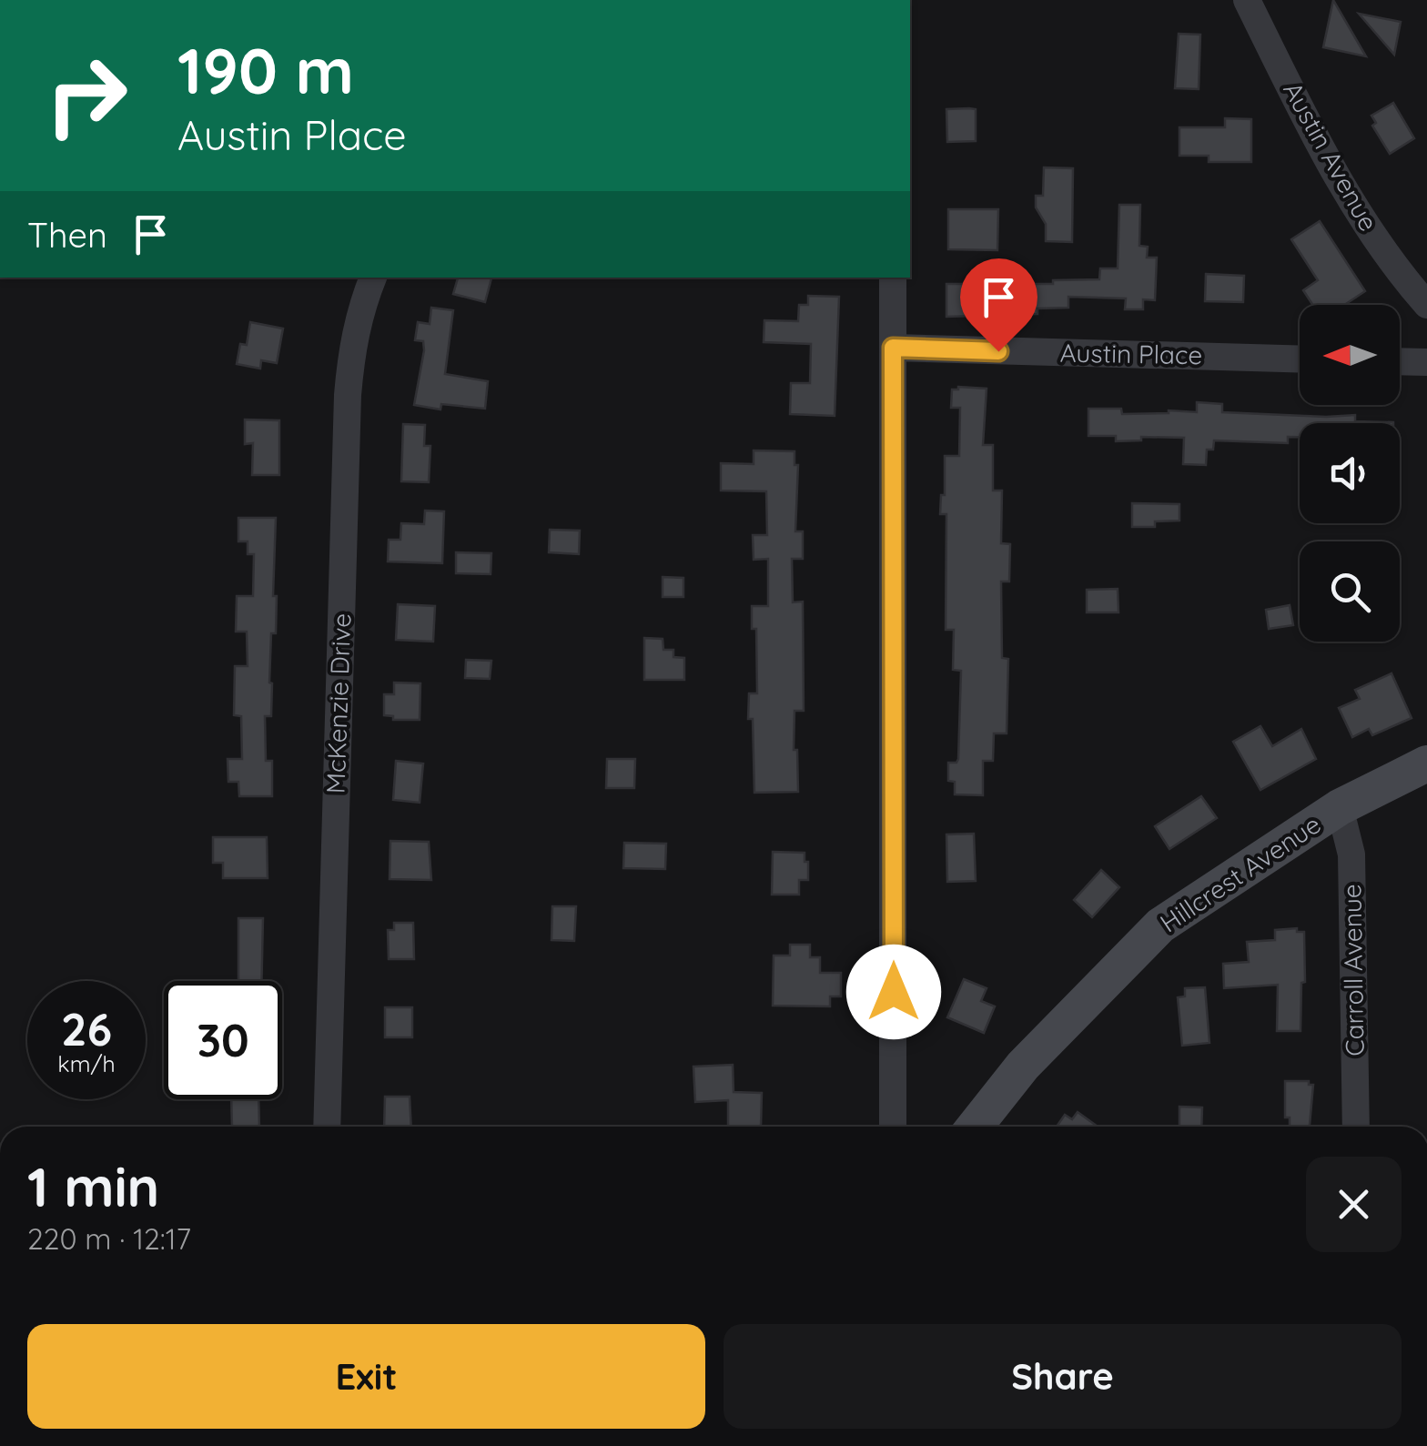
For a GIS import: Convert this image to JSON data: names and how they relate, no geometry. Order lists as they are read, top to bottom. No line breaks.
{"streets":{"street":["Austin Avenue","Austin Place","McKenzie Drive","Hillcrest Avenue","Carroll Avenue"]},"crossings":[["Hillcrest Avenue","Carroll Avenue"]],"north":"left","page":{"turn":["190 m","Austin Place"],"then":"Then","speed":"26 km/h","limit":"30","heading":["1 min","220 m · 12:17"],"buttons":["Exit","Share"]}}
